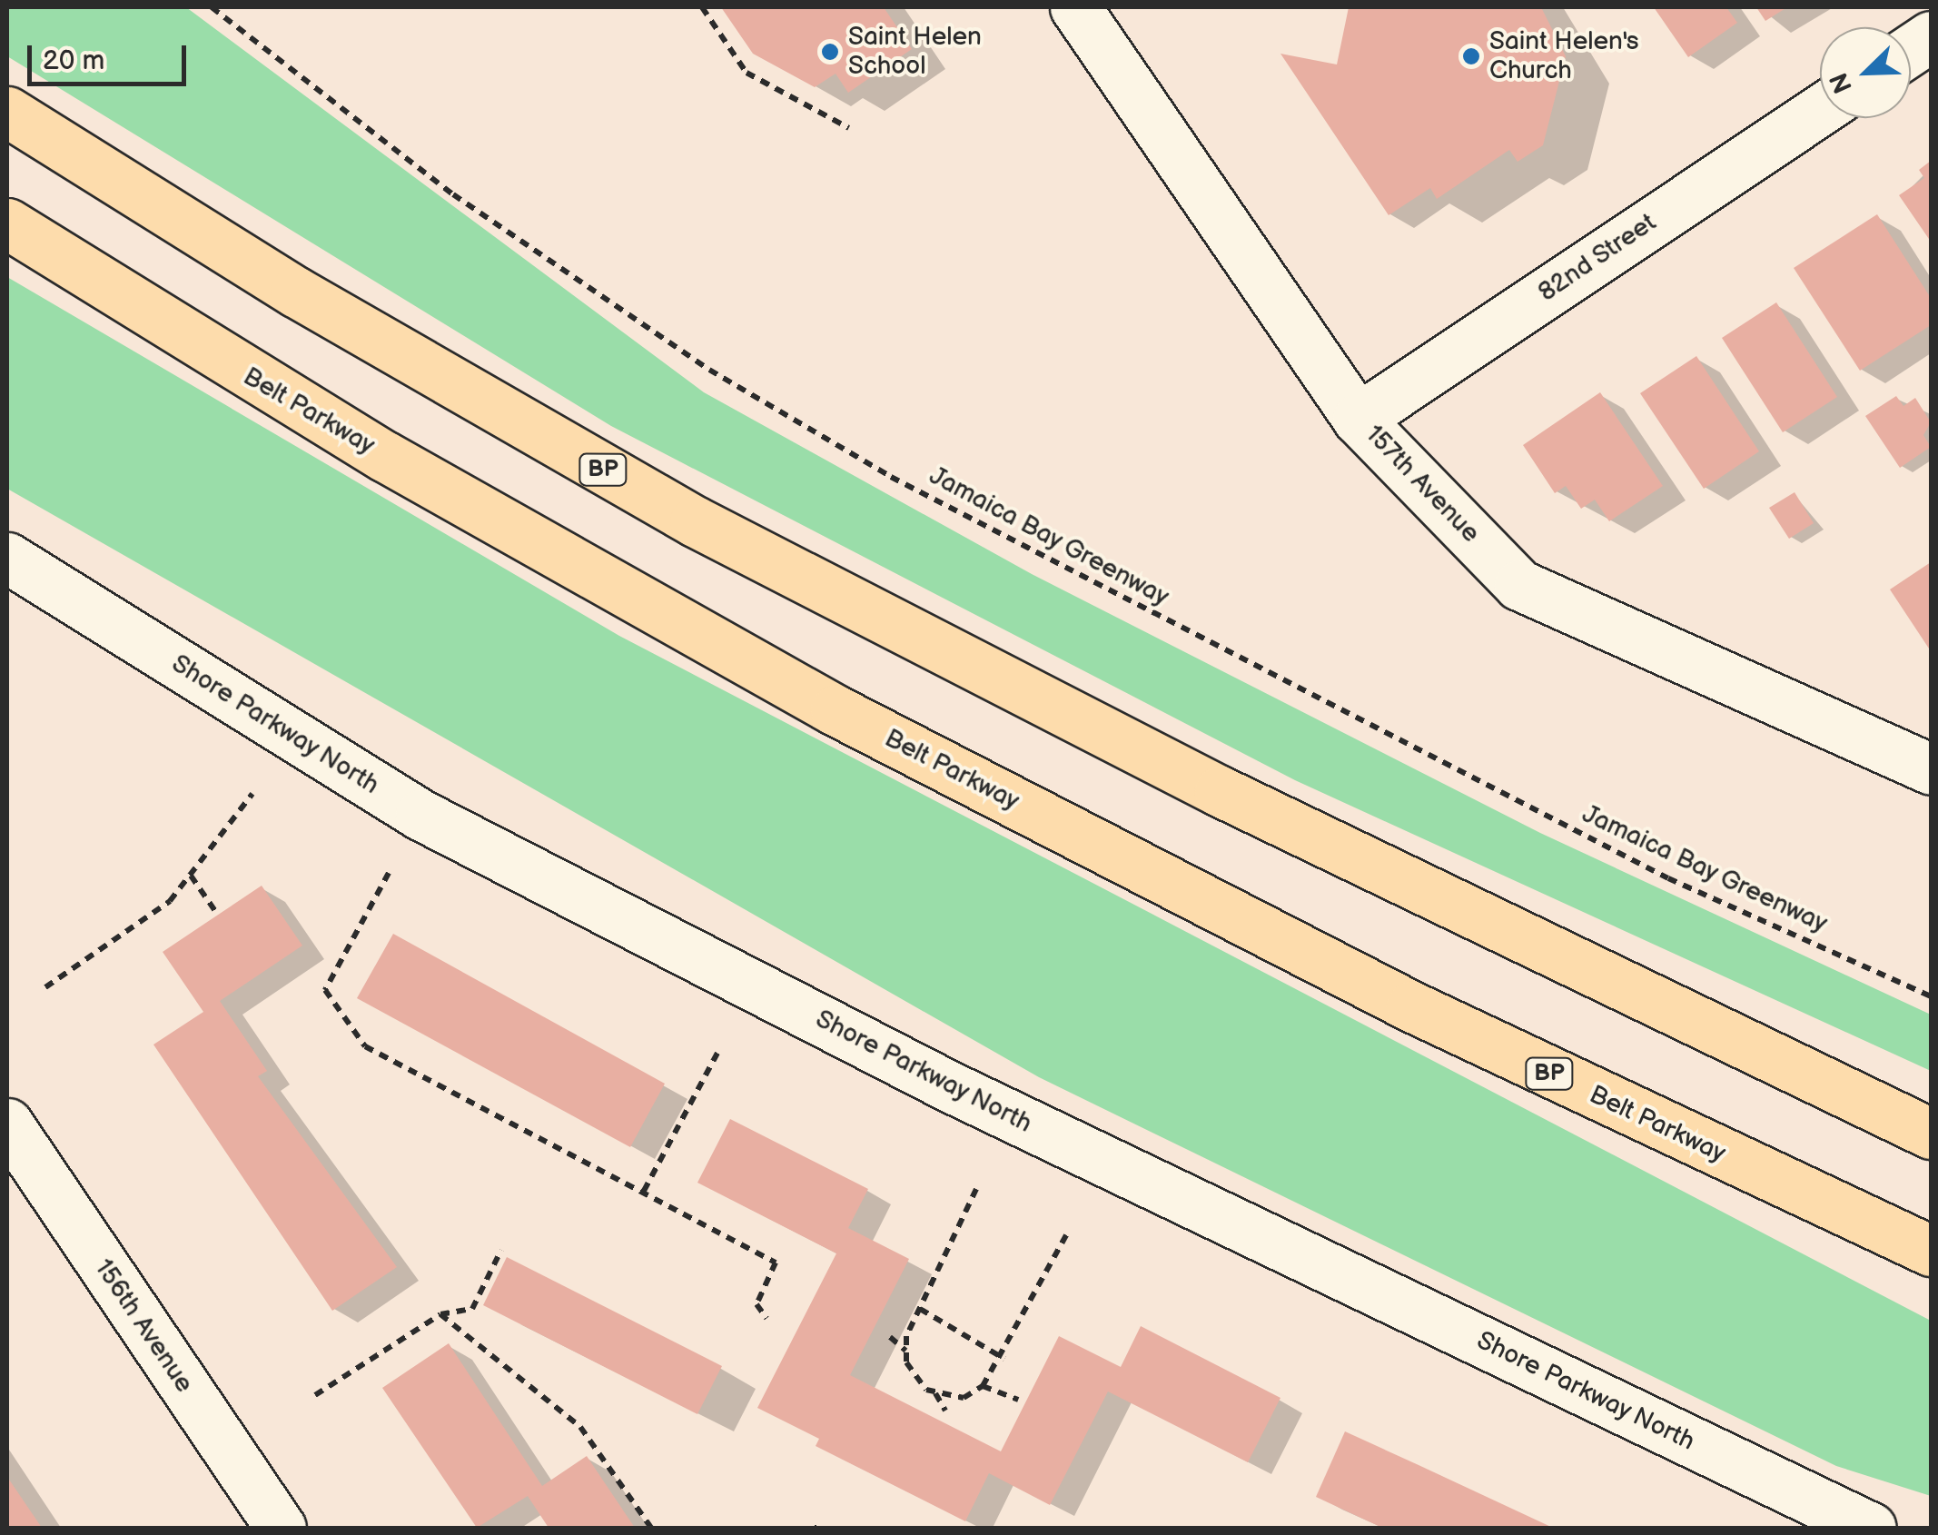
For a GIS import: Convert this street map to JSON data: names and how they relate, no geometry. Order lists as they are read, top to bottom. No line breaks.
{"streets":{"highway":["Belt Parkway","BP"],"street":["82nd Street","157th Avenue","Shore Parkway North","156th Avenue"],"path":["Jamaica Bay Greenway"]},"crossings":[["82nd Street","157th Avenue"]],"places":["Saint Helen School","Saint Helen's Church"],"scale_bar":"20 m","north":"bottom left"}
